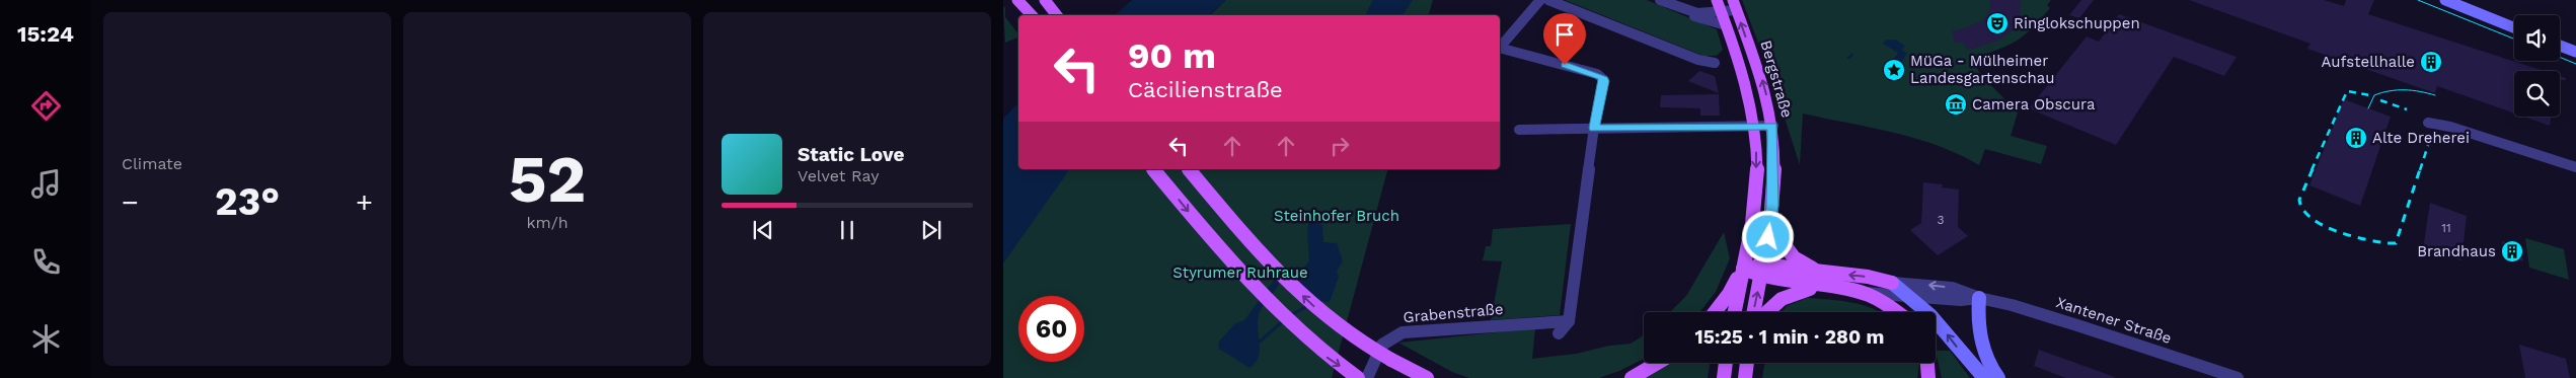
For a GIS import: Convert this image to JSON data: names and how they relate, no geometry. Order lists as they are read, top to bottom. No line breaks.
{"streets":{"main road":["Bergstraße"],"street":["Grabenstraße","Xantener Straße"]},"parks":["Steinhofer Bruch","Styrumer Ruhraue"],"places":{"theatre":["Ringlokschuppen"],"building":["Aufstellhalle","Alte Dreherei","Brandhaus"],"place":["MüGa - Mülheimer Landesgartenschau"],"museum":["Camera Obscura"]},"house_numbers":["3","11"],"page":{"tabs":"15:24","tile":["Climate",["52","km/h"]],"turn":["90 m","Cäcilienstraße"],"song":["Static Love","Velvet Ray"],"heat":["−","23°","+"],"limit":"60","trip":"15:25 · 1 min · 280 m"}}
